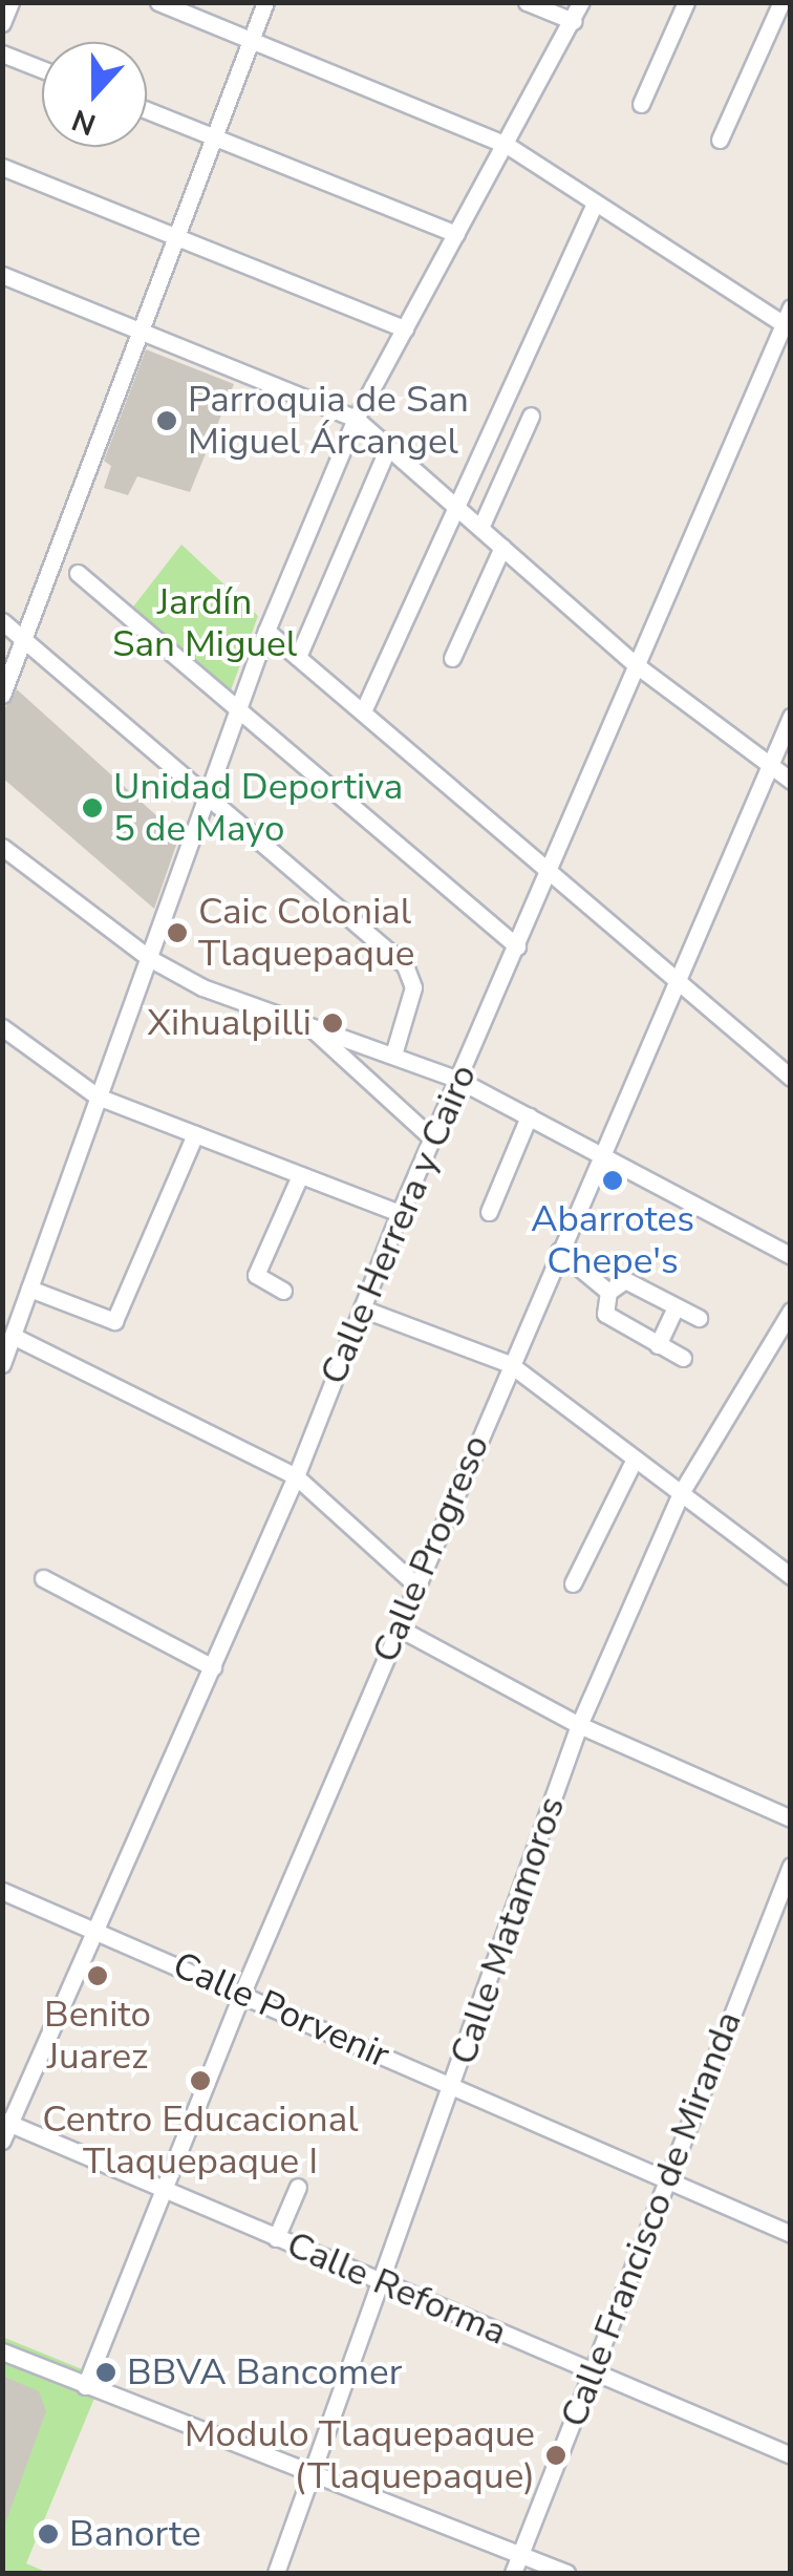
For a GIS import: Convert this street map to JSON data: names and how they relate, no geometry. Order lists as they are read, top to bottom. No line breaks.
{"streets":{"street":["Calle Herrera y Cairo","Calle Progreso","Calle Matamoros","Calle Porvenir","Calle Francisco de Miranda","Calle Reforma"]},"crossings":[["Calle Herrera y Cairo","Calle Porvenir"],["Calle Herrera y Cairo","Calle Reforma"],["Calle Progreso","Calle Porvenir"],["Calle Progreso","Calle Reforma"],["Calle Matamoros","Calle Porvenir"],["Calle Matamoros","Calle Reforma"],["Calle Porvenir","Calle Francisco de Miranda"],["Calle Francisco de Miranda","Calle Reforma"]],"parks":["Jardín San Miguel"],"places":["Parroquia de San Miguel Árcangel","Unidad Deportiva 5 de Mayo","Caic Colonial Tlaquepaque","Xihualpilli","Abarrotes Chepe's","Benito Juarez","Centro Educacional Tlaquepaque I","BBVA Bancomer","Modulo Tlaquepaque (Tlaquepaque)","Banorte"],"north":"bottom"}
